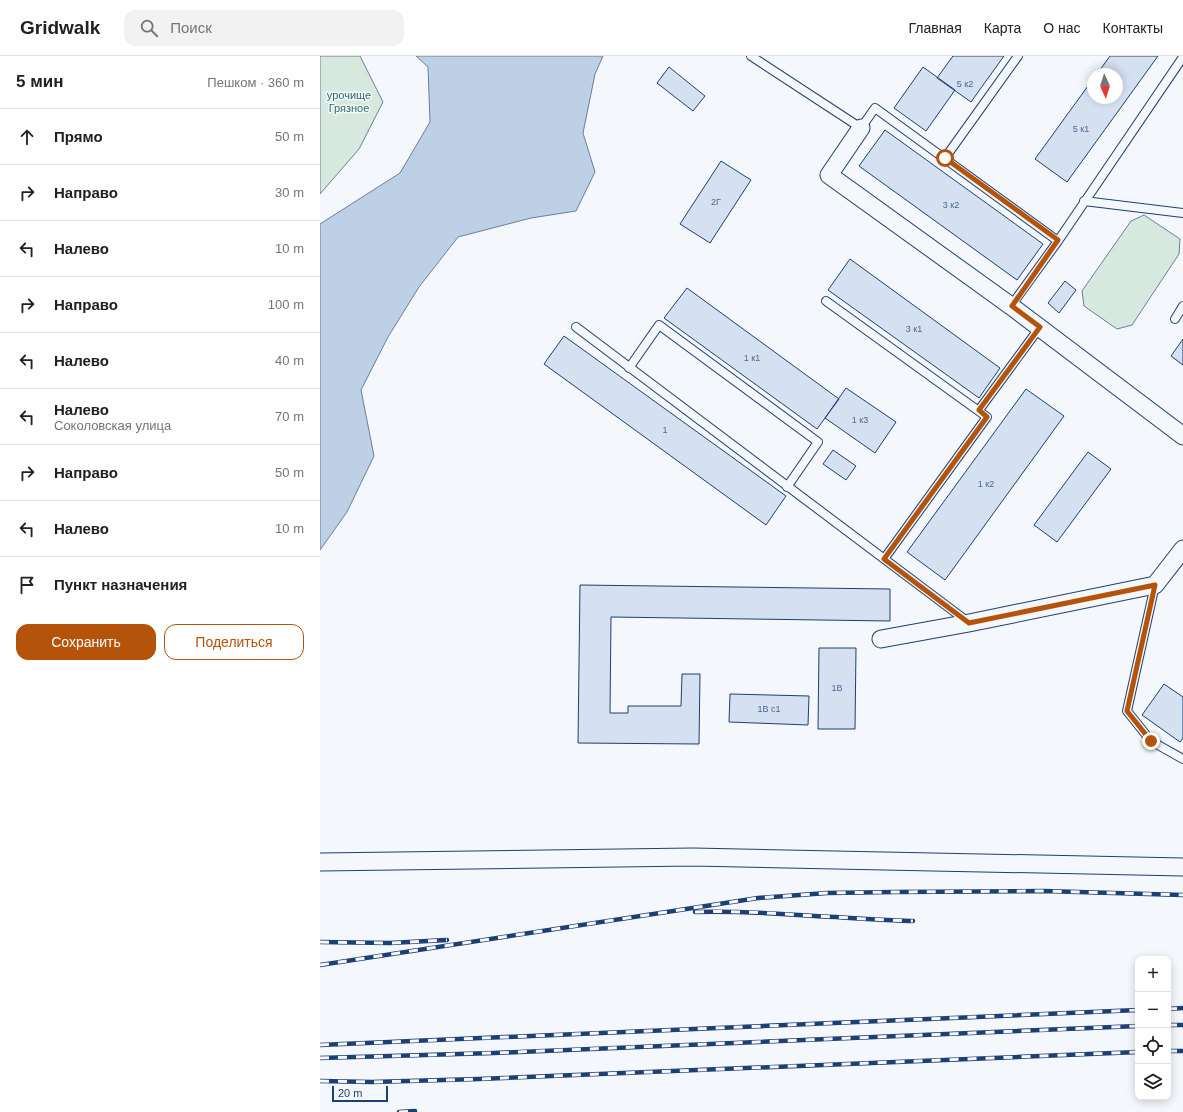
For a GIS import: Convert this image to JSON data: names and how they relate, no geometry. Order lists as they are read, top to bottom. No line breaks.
{"parks":["урочище Грязное"],"house_numbers":["5 к2","5 к1","2Г","3 к2","3 к1","1 к1","1 к3","1","1 к2","1В","1В с1"],"scale_bar":"20 m","north":"bottom","page":{"header":"Gridwalk","search":"Поиск","nav":["Главная","Карта","О нас","Контакты"],"heading":["5 мин","Пешком · 360 m"],"list":[["Прямо","50 m"],["Направо","30 m"],["Налево","10 m"],["Направо","100 m"],["Налево","40 m"],["Налево","Соколовская улица","70 m"],["Направо","50 m"],["Налево","10 m"],"Пункт назначения"],"buttons":["Сохранить","Поделиться"],"map_buttons":["+","−"],"scale":"20 m"}}
